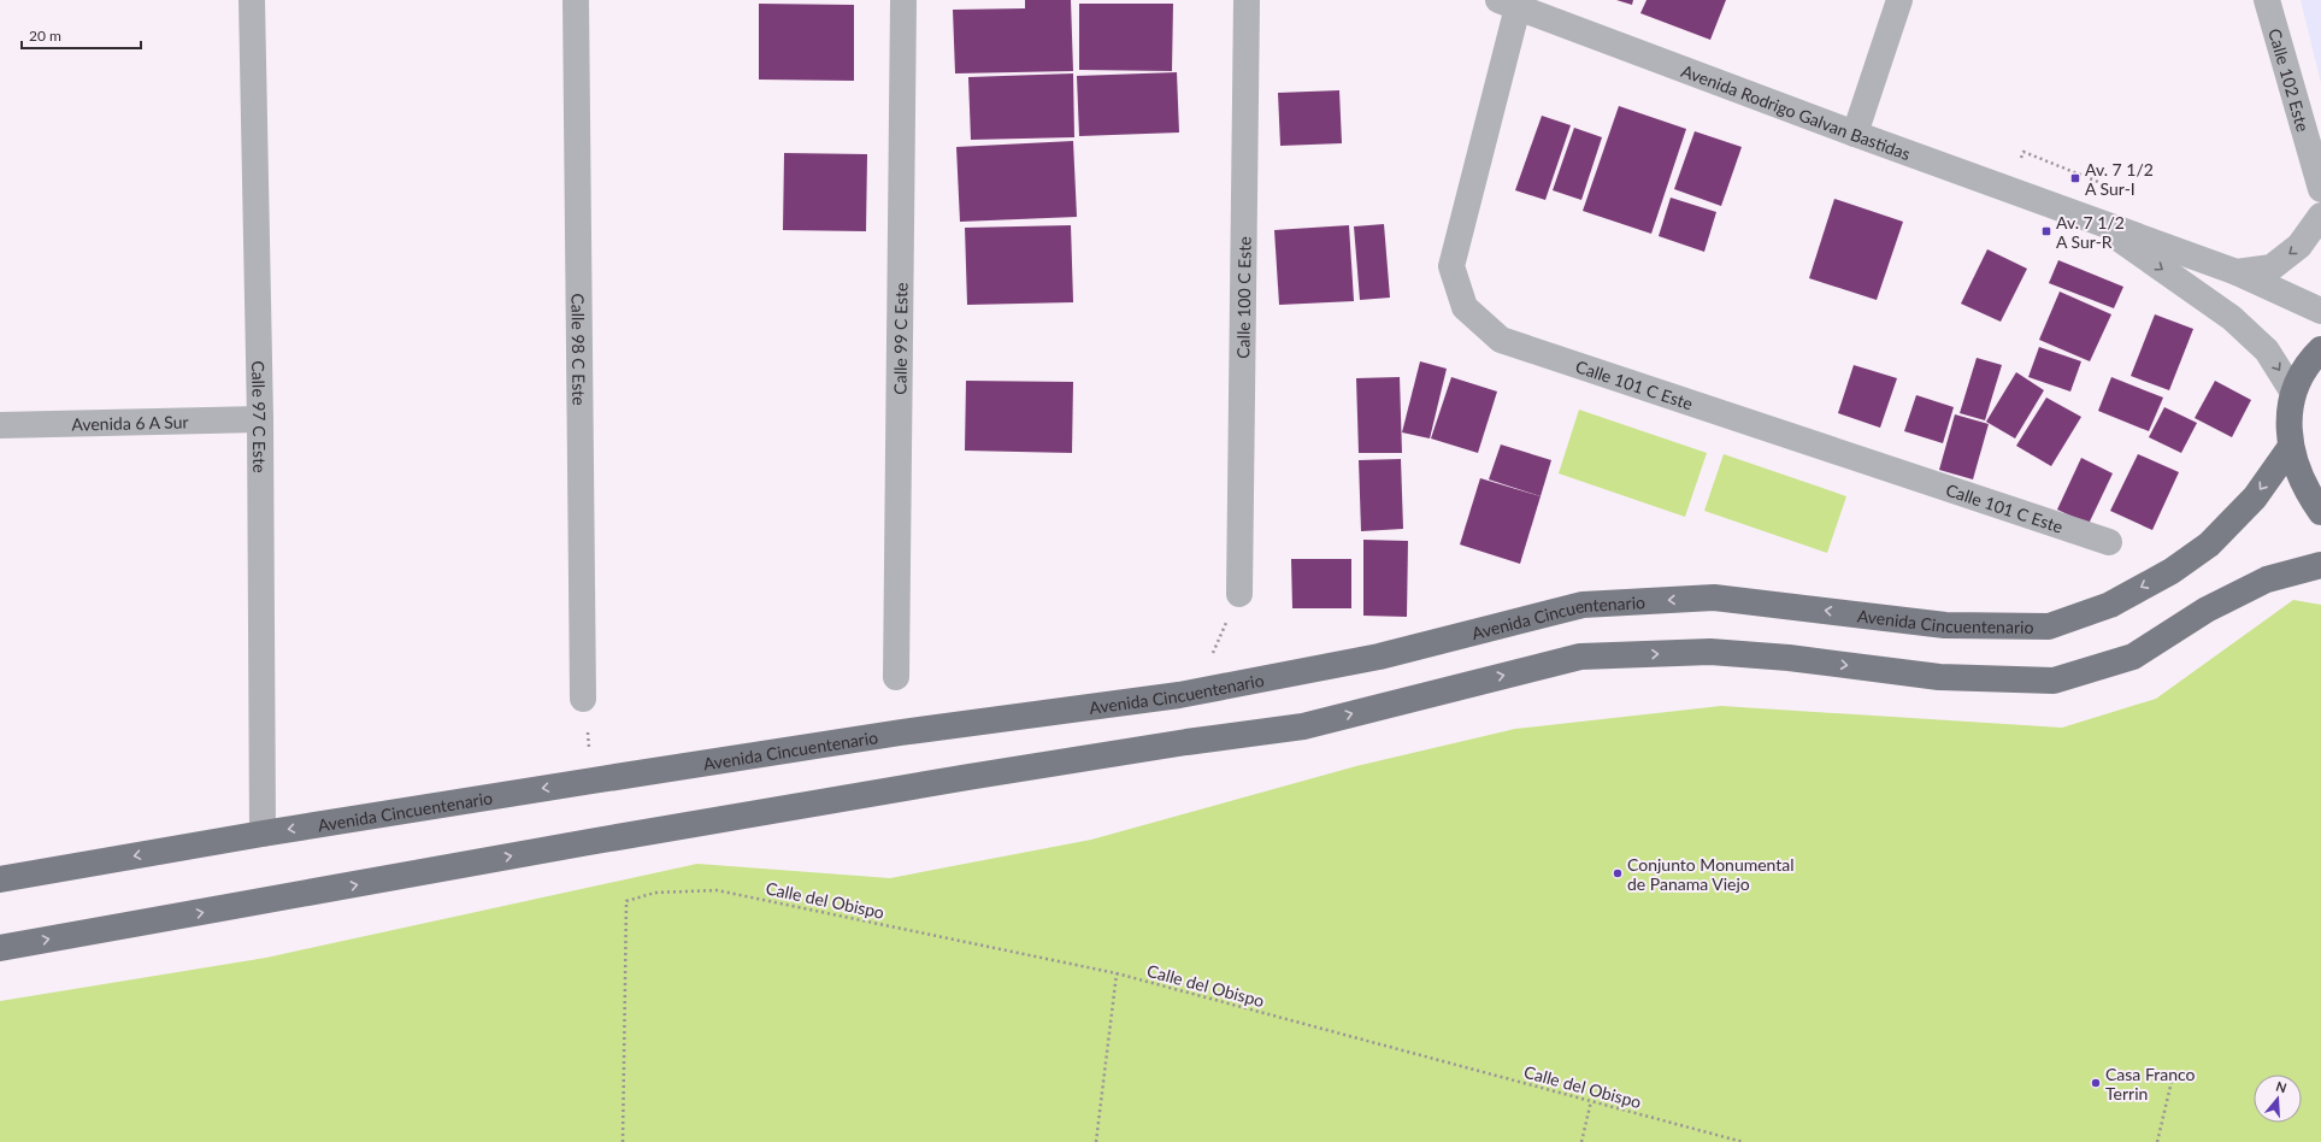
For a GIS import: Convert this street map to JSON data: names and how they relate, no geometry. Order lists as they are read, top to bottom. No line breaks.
{"streets":{"main road":["Avenida Cincuentenario"],"street":["Calle 102 Este","Avenida Rodrigo Galvan Bastidas","Calle 100 C Este","Calle 99 C Este","Calle 98 C Este","Calle 101 C Este","Calle 97 C Este","Avenida 6 A Sur"],"path":["Calle del Obispo"]},"crossings":[["Avenida Rodrigo Galvan Bastidas","Calle 101 C Este"],["Calle 97 C Este","Avenida 6 A Sur"],["Calle 97 C Este","Avenida Cincuentenario"]],"places":{"transit":["Av. 7 1/2 A Sur-I","Av. 7 1/2 A Sur-R"],"other":["Conjunto Monumental de Panama Viejo","Casa Franco Terrin"]},"scale_bar":"20 m","north":"top"}
